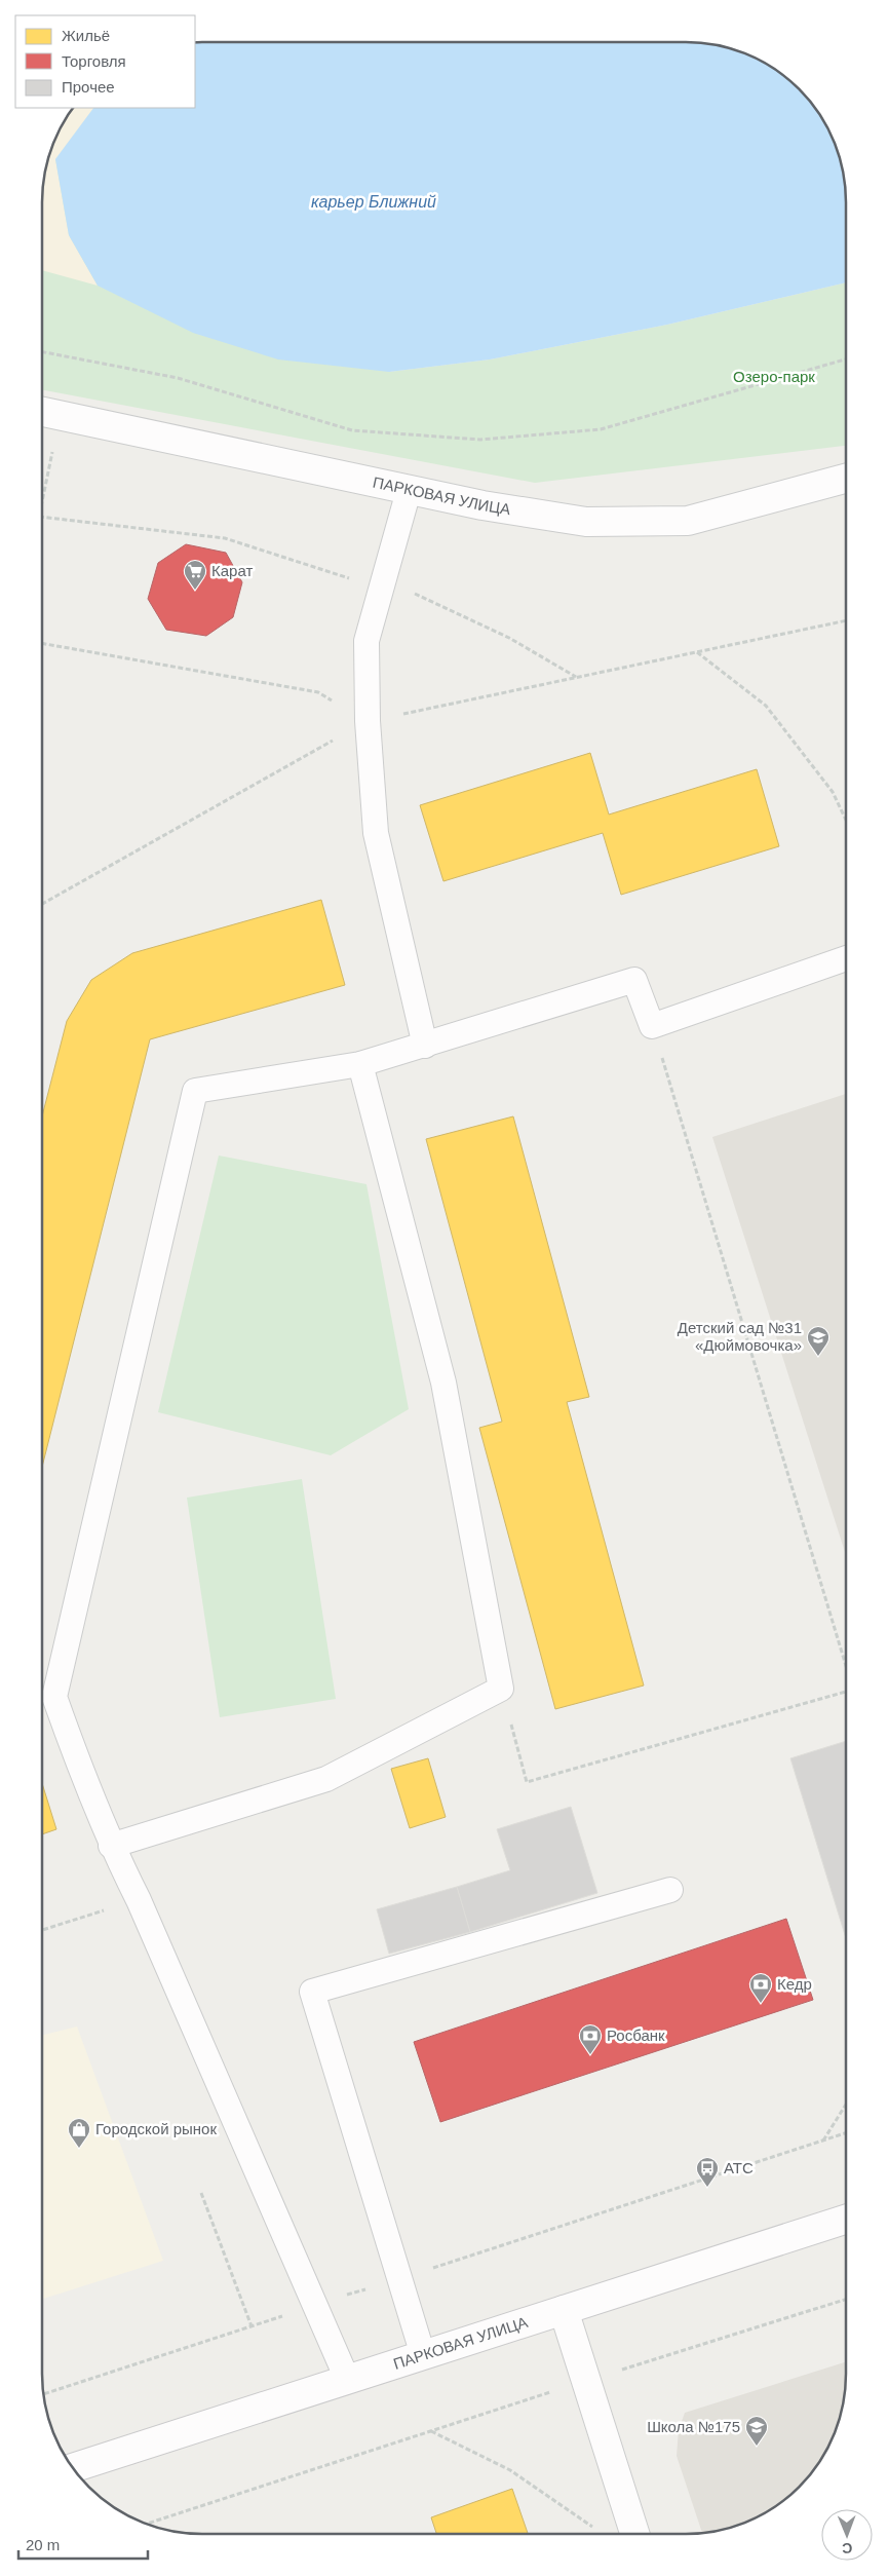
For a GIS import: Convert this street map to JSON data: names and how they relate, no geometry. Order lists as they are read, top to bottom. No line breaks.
{"streets":{"street":["ПАРКОВАЯ УЛИЦА"]},"water":["карьер Ближний"],"parks":["Озеро-парк"],"places":{"supermarket":["Карат"],"school or university":["Детский сад №31 «Дюймовочка»","Школа №175"],"bank":["Кедр","Росбанк"],"shop":["Городской рынок"],"bus stop":["АТС"]},"legend":["Жильё","Торговля","Прочее"],"scale_bar":"20 m","north":"bottom"}
